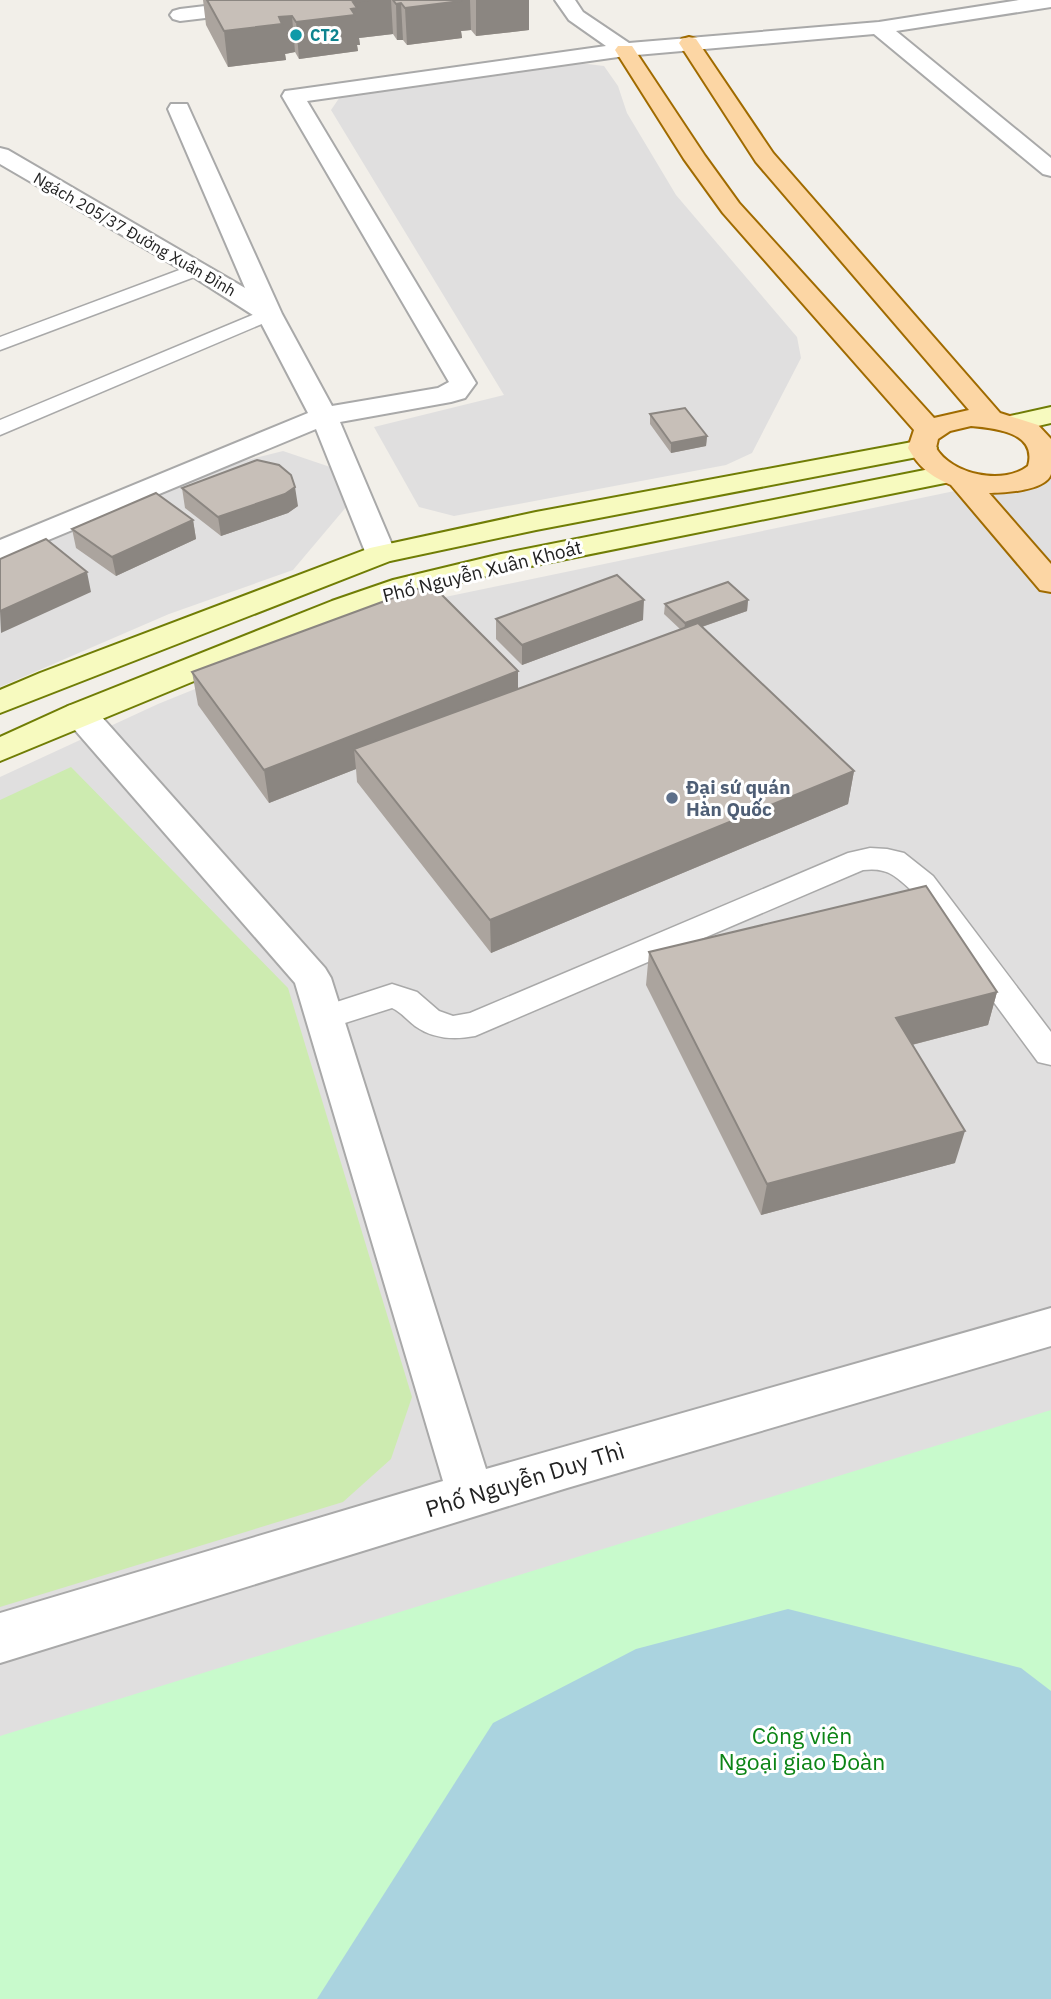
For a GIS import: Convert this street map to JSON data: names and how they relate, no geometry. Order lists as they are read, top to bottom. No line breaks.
{"streets":{"street":["Ngách 205/37 Đường Xuân Đỉnh","Phố Nguyễn Xuân Khoát","Phố Nguyễn Duy Thì"]},"parks":["Công viên Ngoại giao Đoàn"],"places":["CT2","Đại sứ quán Hàn Quốc"]}
